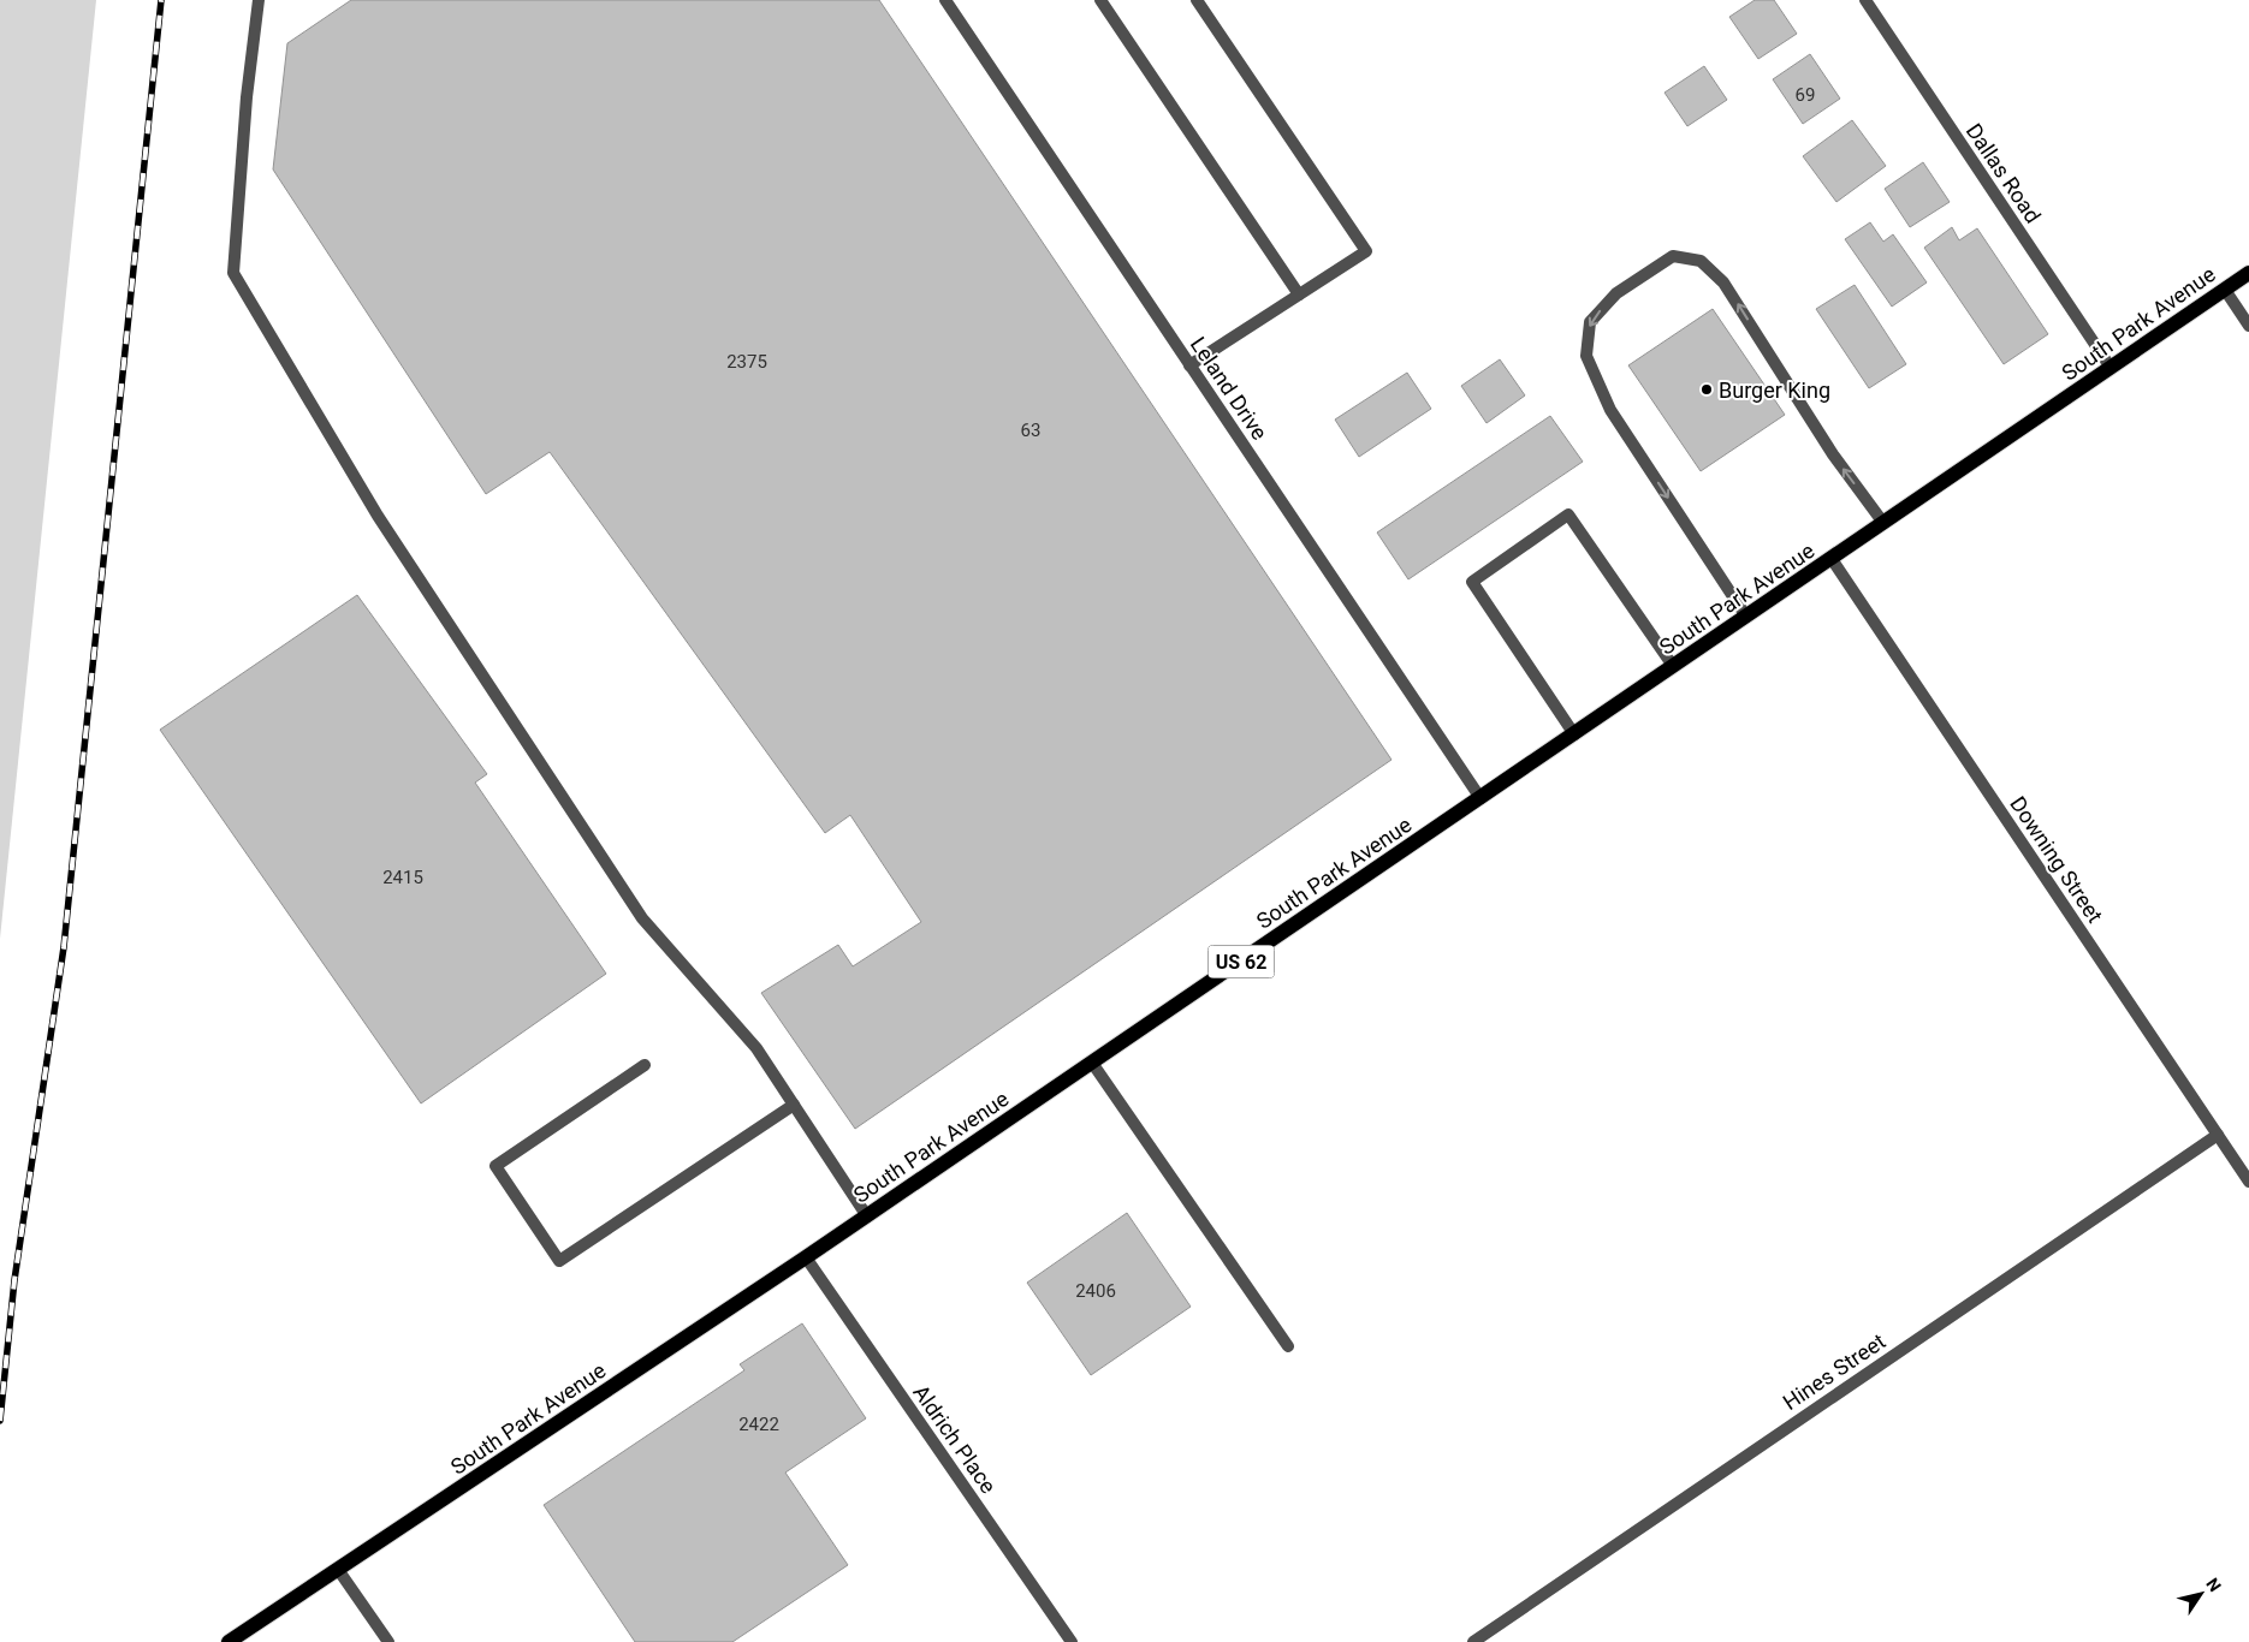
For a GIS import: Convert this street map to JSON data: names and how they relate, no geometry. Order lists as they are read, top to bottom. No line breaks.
{"streets":{"main road":["South Park Avenue","US 62"],"street":["Dallas Road","Leland Drive","Downing Street","Hines Street","Aldrich Place"]},"crossings":[["Dallas Road","South Park Avenue"],["South Park Avenue","Leland Drive"],["South Park Avenue","Downing Street"],["South Park Avenue","Aldrich Place"],["Downing Street","Hines Street"]],"places":["Burger King"],"house_numbers":["69","2375","63","2415","2406","2422"],"north":"top right"}
